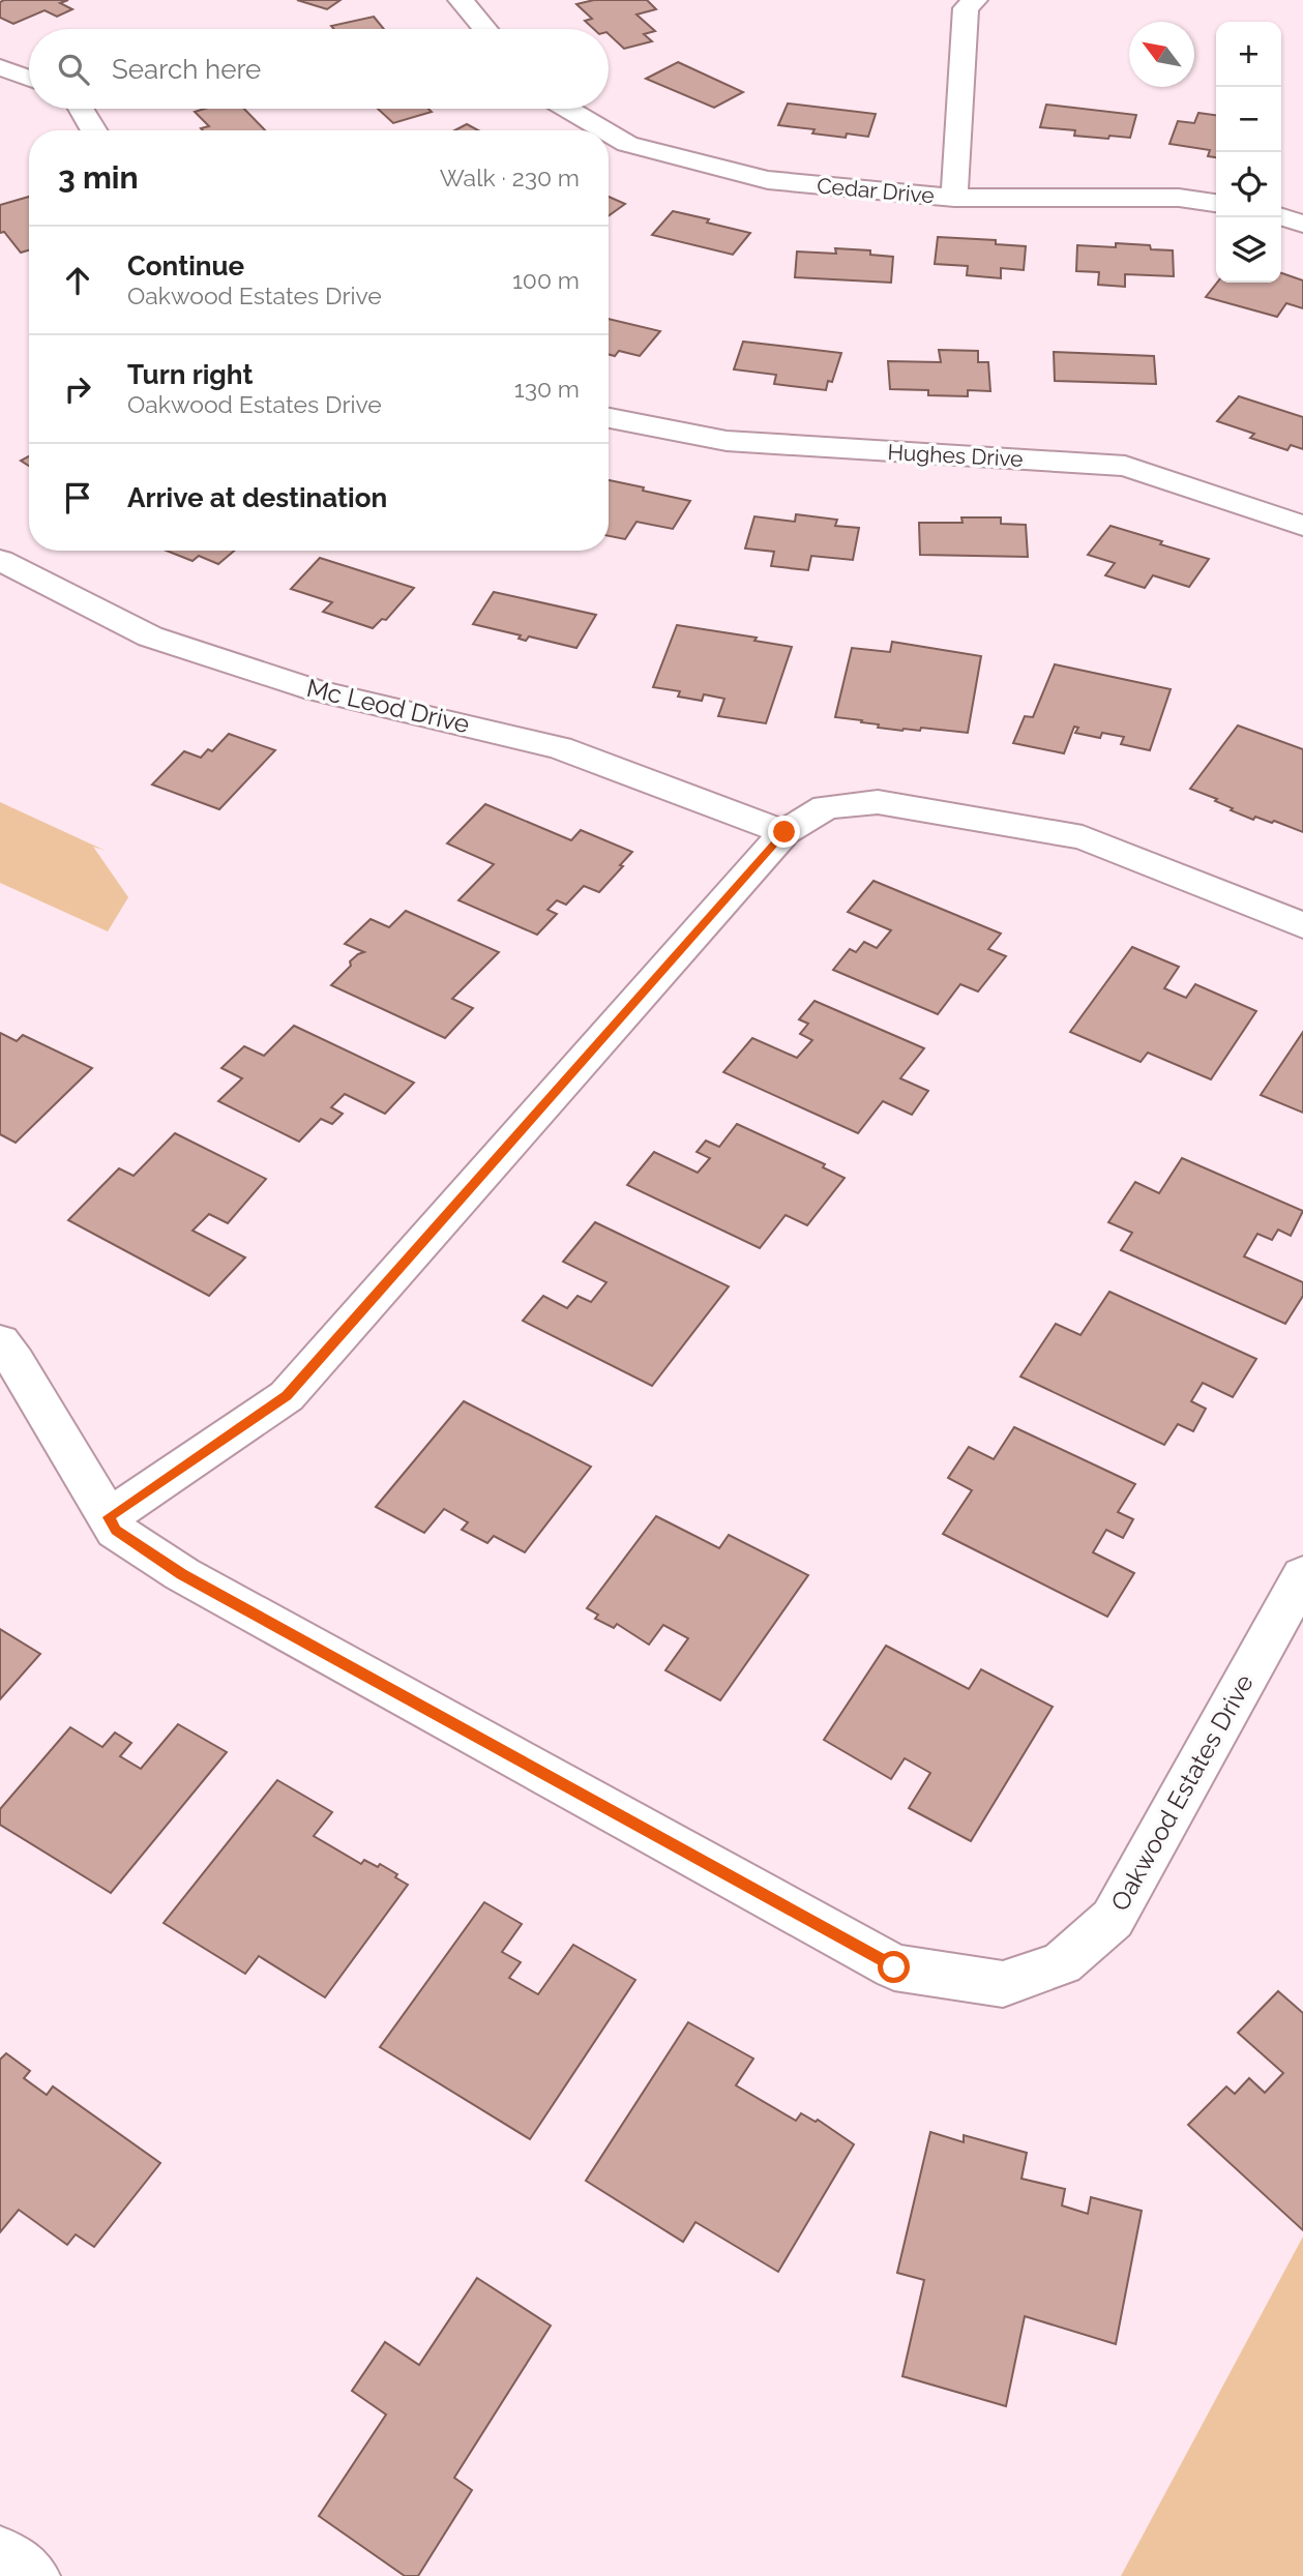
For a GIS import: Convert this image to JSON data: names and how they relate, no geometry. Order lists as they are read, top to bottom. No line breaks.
{"streets":{"street":["Cedar Drive","Hughes Drive","Mc Leod Drive","Oakwood Estates Drive"]},"north":"top left","page":{"map_buttons":["+","−"],"search":"Search here","heading":["3 min","Walk · 230 m"],"list":[["Continue","Oakwood Estates Drive","100 m"],["Turn right","Oakwood Estates Drive","130 m"],"Arrive at destination"]}}
